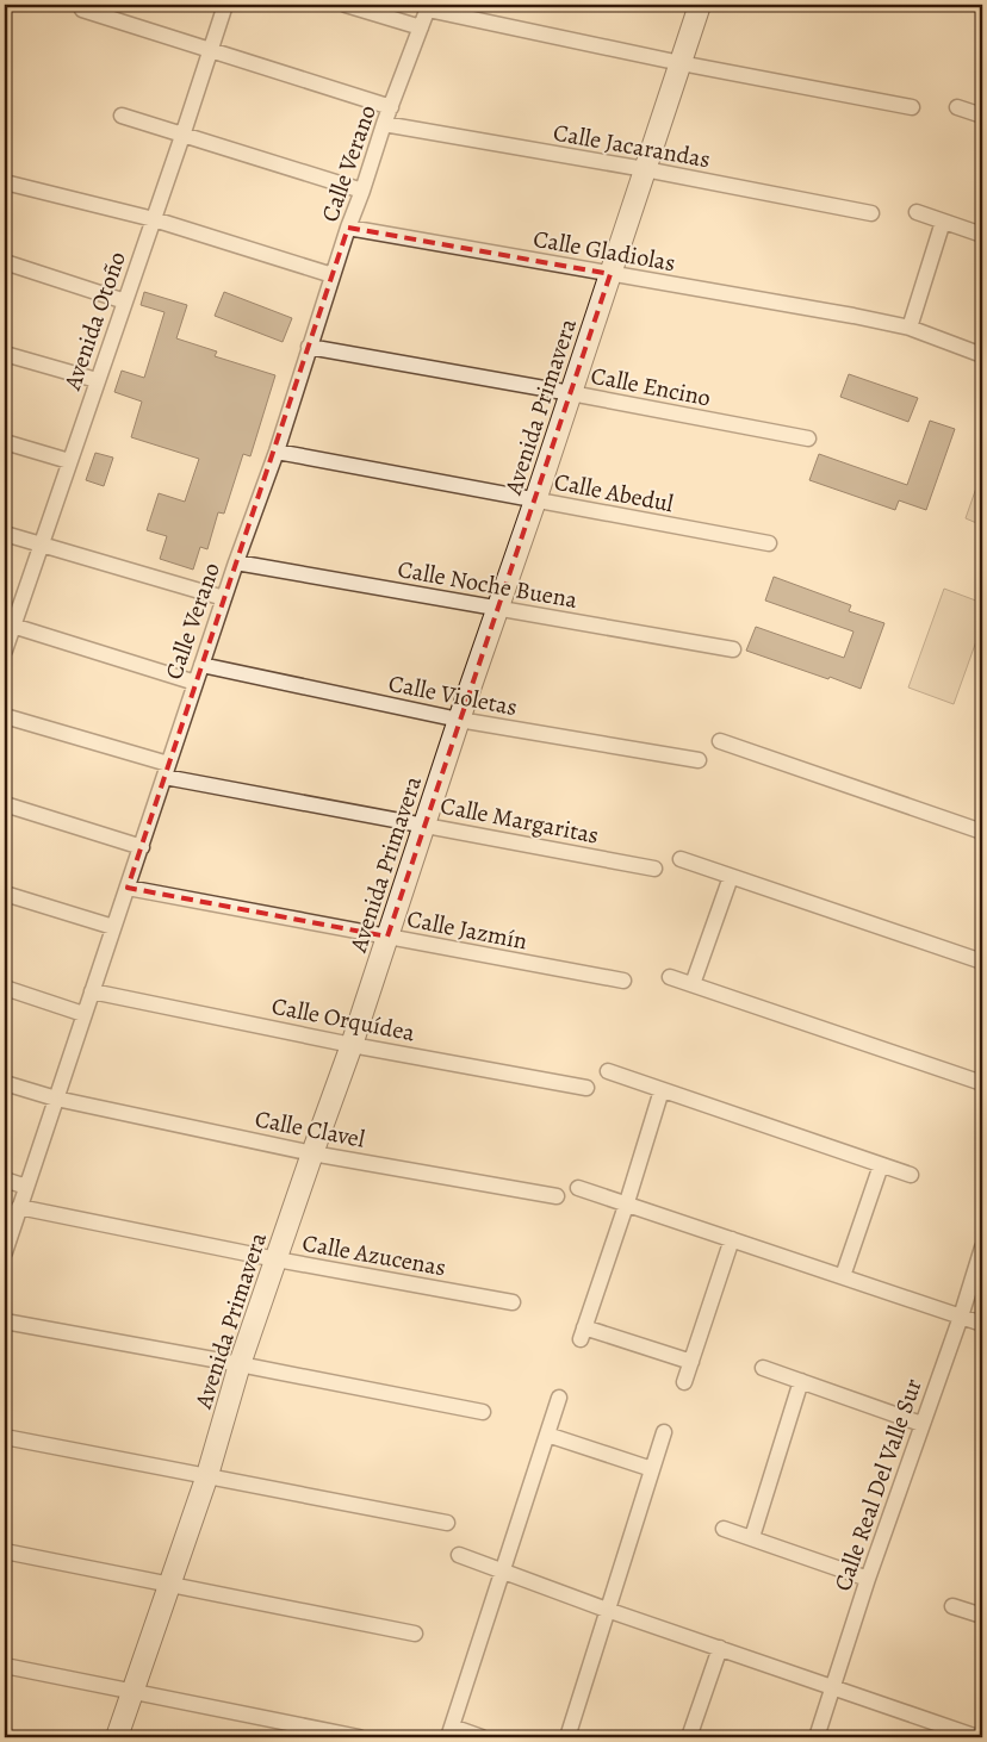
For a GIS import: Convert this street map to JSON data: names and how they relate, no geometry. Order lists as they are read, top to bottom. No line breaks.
{"streets":{"street":["Calle Jacarandas","Calle Verano","Calle Gladiolas","Avenida Otoño","Calle Encino","Avenida Primavera","Calle Abedul","Calle Noche Buena","Calle Violetas","Calle Margaritas","Calle Jazmín","Calle Orquídea","Calle Clavel","Calle Azucenas","Calle Real Del Valle Sur"]},"crossings":[["Calle Jacarandas","Calle Verano"],["Calle Jacarandas","Avenida Primavera"],["Calle Verano","Calle Gladiolas"],["Calle Verano","Calle Encino"],["Calle Verano","Calle Abedul"],["Calle Verano","Calle Noche Buena"],["Calle Verano","Calle Violetas"],["Calle Verano","Calle Margaritas"],["Calle Verano","Calle Jazmín"],["Calle Verano","Calle Orquídea"],["Calle Verano","Calle Clavel"],["Calle Verano","Calle Azucenas"],["Calle Gladiolas","Avenida Primavera"],["Calle Encino","Avenida Primavera"],["Avenida Primavera","Calle Abedul"],["Avenida Primavera","Calle Noche Buena"],["Avenida Primavera","Calle Violetas"],["Avenida Primavera","Calle Margaritas"],["Avenida Primavera","Calle Jazmín"],["Avenida Primavera","Calle Orquídea"],["Avenida Primavera","Calle Clavel"],["Avenida Primavera","Calle Azucenas"]]}
